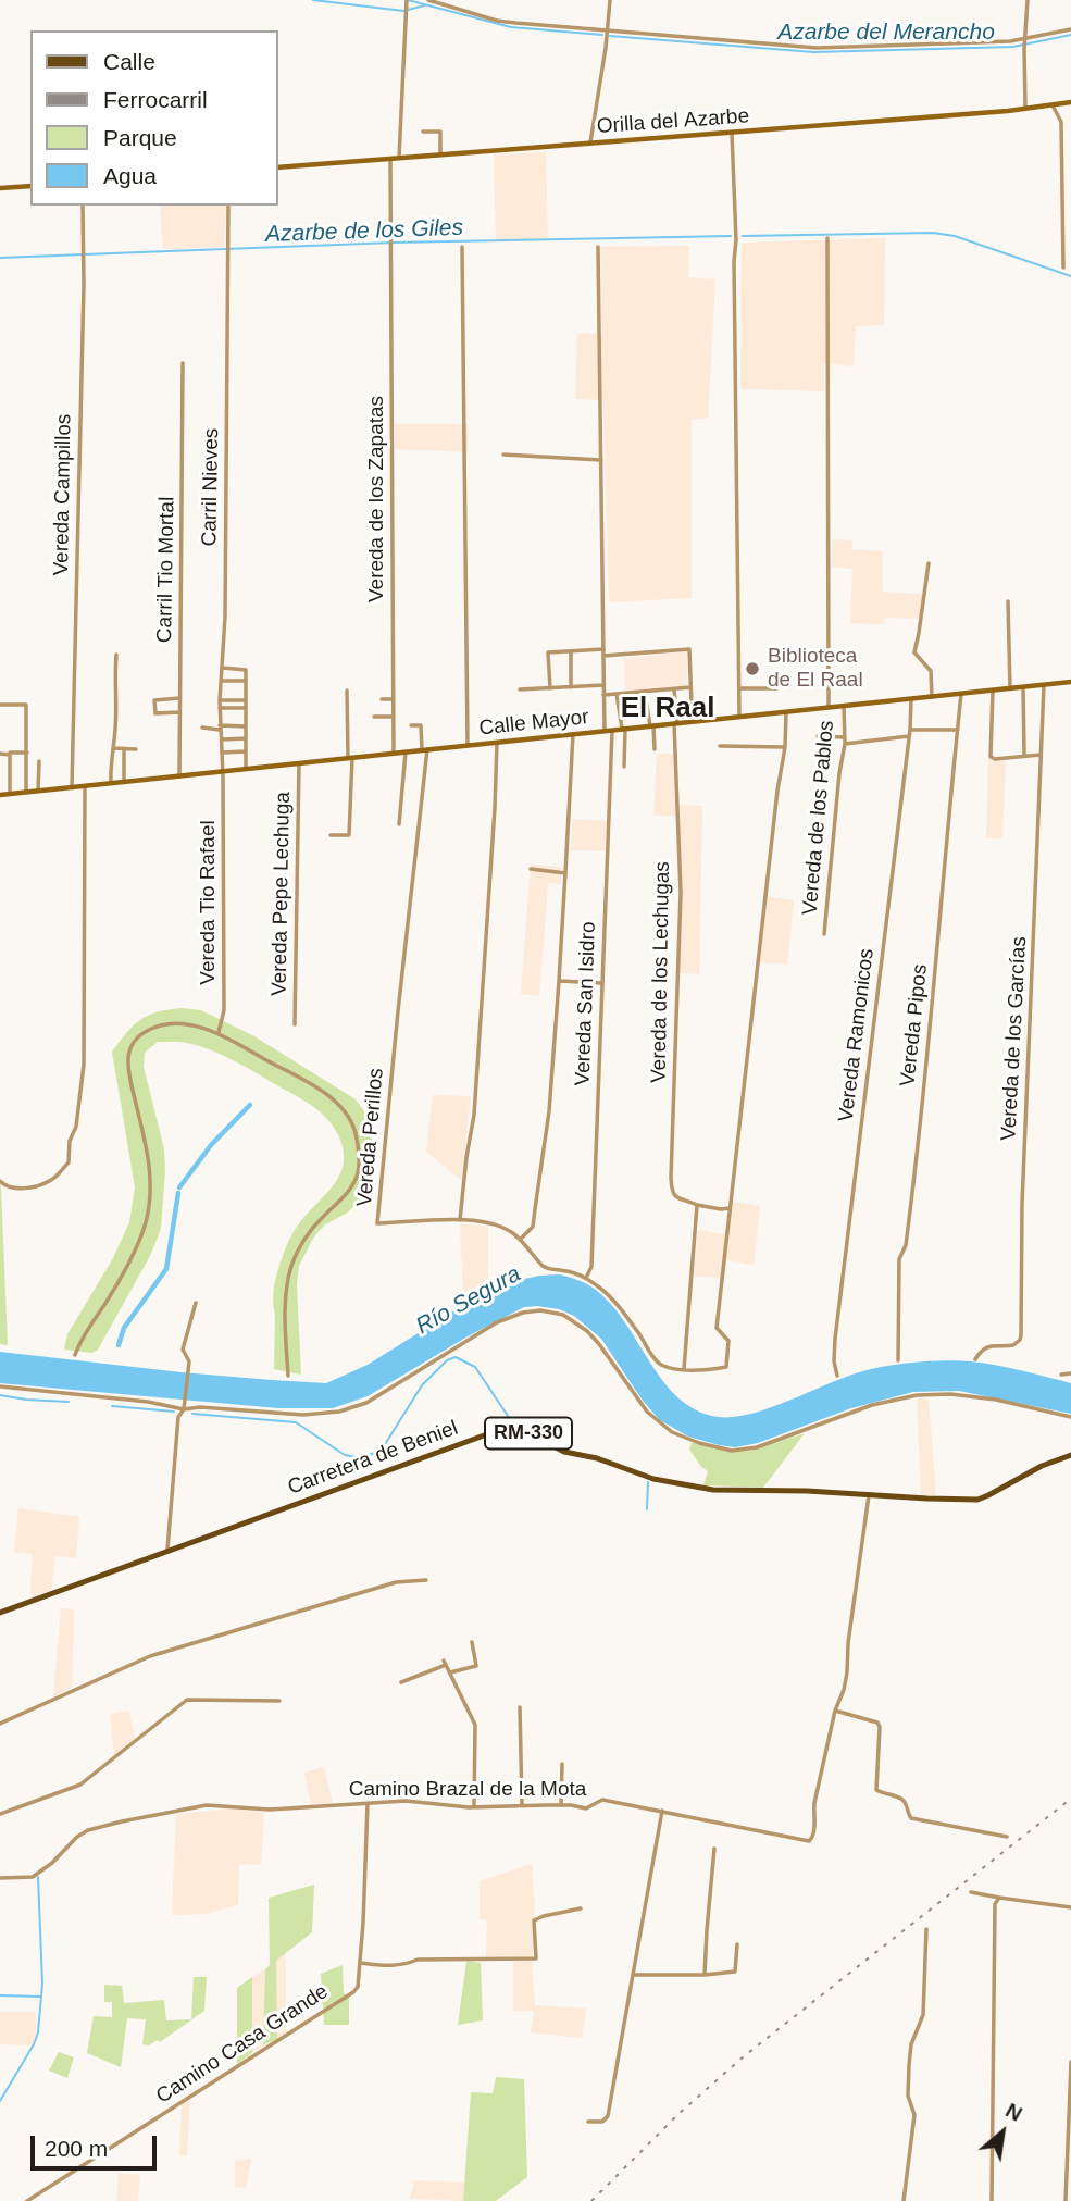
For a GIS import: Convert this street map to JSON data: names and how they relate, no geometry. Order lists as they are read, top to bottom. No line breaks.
{"streets":{"main road":["Orilla del Azarbe","Calle Mayor","RM-330","Carretera de Beniel"],"street":["Carril Nieves","Vereda Campillos","Vereda de los Zapatas","Carril Tio Mortal","Vereda de los Pablos","Vereda Pepe Lechuga","Vereda Tio Rafael","Vereda de los Lechugas","Vereda San Isidro","Vereda Pipos","Vereda Ramonicos","Vereda de los Garcías","Vereda Perillos","Camino Brazal de la Mota","Camino Casa Grande"]},"crossings":[["Orilla del Azarbe","Vereda de los Zapatas"],["Carril Nieves","Calle Mayor"],["Carril Nieves","Vereda Tio Rafael"],["Vereda Campillos","Calle Mayor"],["Vereda de los Zapatas","Calle Mayor"],["Carril Tio Mortal","Calle Mayor"],["Calle Mayor","Vereda de los Pablos"],["Calle Mayor","Vereda Pepe Lechuga"],["Calle Mayor","Vereda Tio Rafael"],["Calle Mayor","Vereda de los Lechugas"],["Calle Mayor","Vereda San Isidro"],["Calle Mayor","Vereda Pipos"],["Calle Mayor","Vereda Ramonicos"],["Calle Mayor","Vereda de los Garcías"],["Calle Mayor","Vereda Perillos"],["Vereda San Isidro","Vereda Perillos"],["Carretera de Beniel","Camino Brazal de la Mota"],["Camino Brazal de la Mota","Camino Casa Grande"]],"districts":["El Raal"],"water":["Azarbe del Merancho","Azarbe de los Giles","Río Segura"],"places":["Biblioteca de El Raal"],"legend":["Calle","Ferrocarril","Parque","Agua"],"scale_bar":"200 m","north":"top right"}
